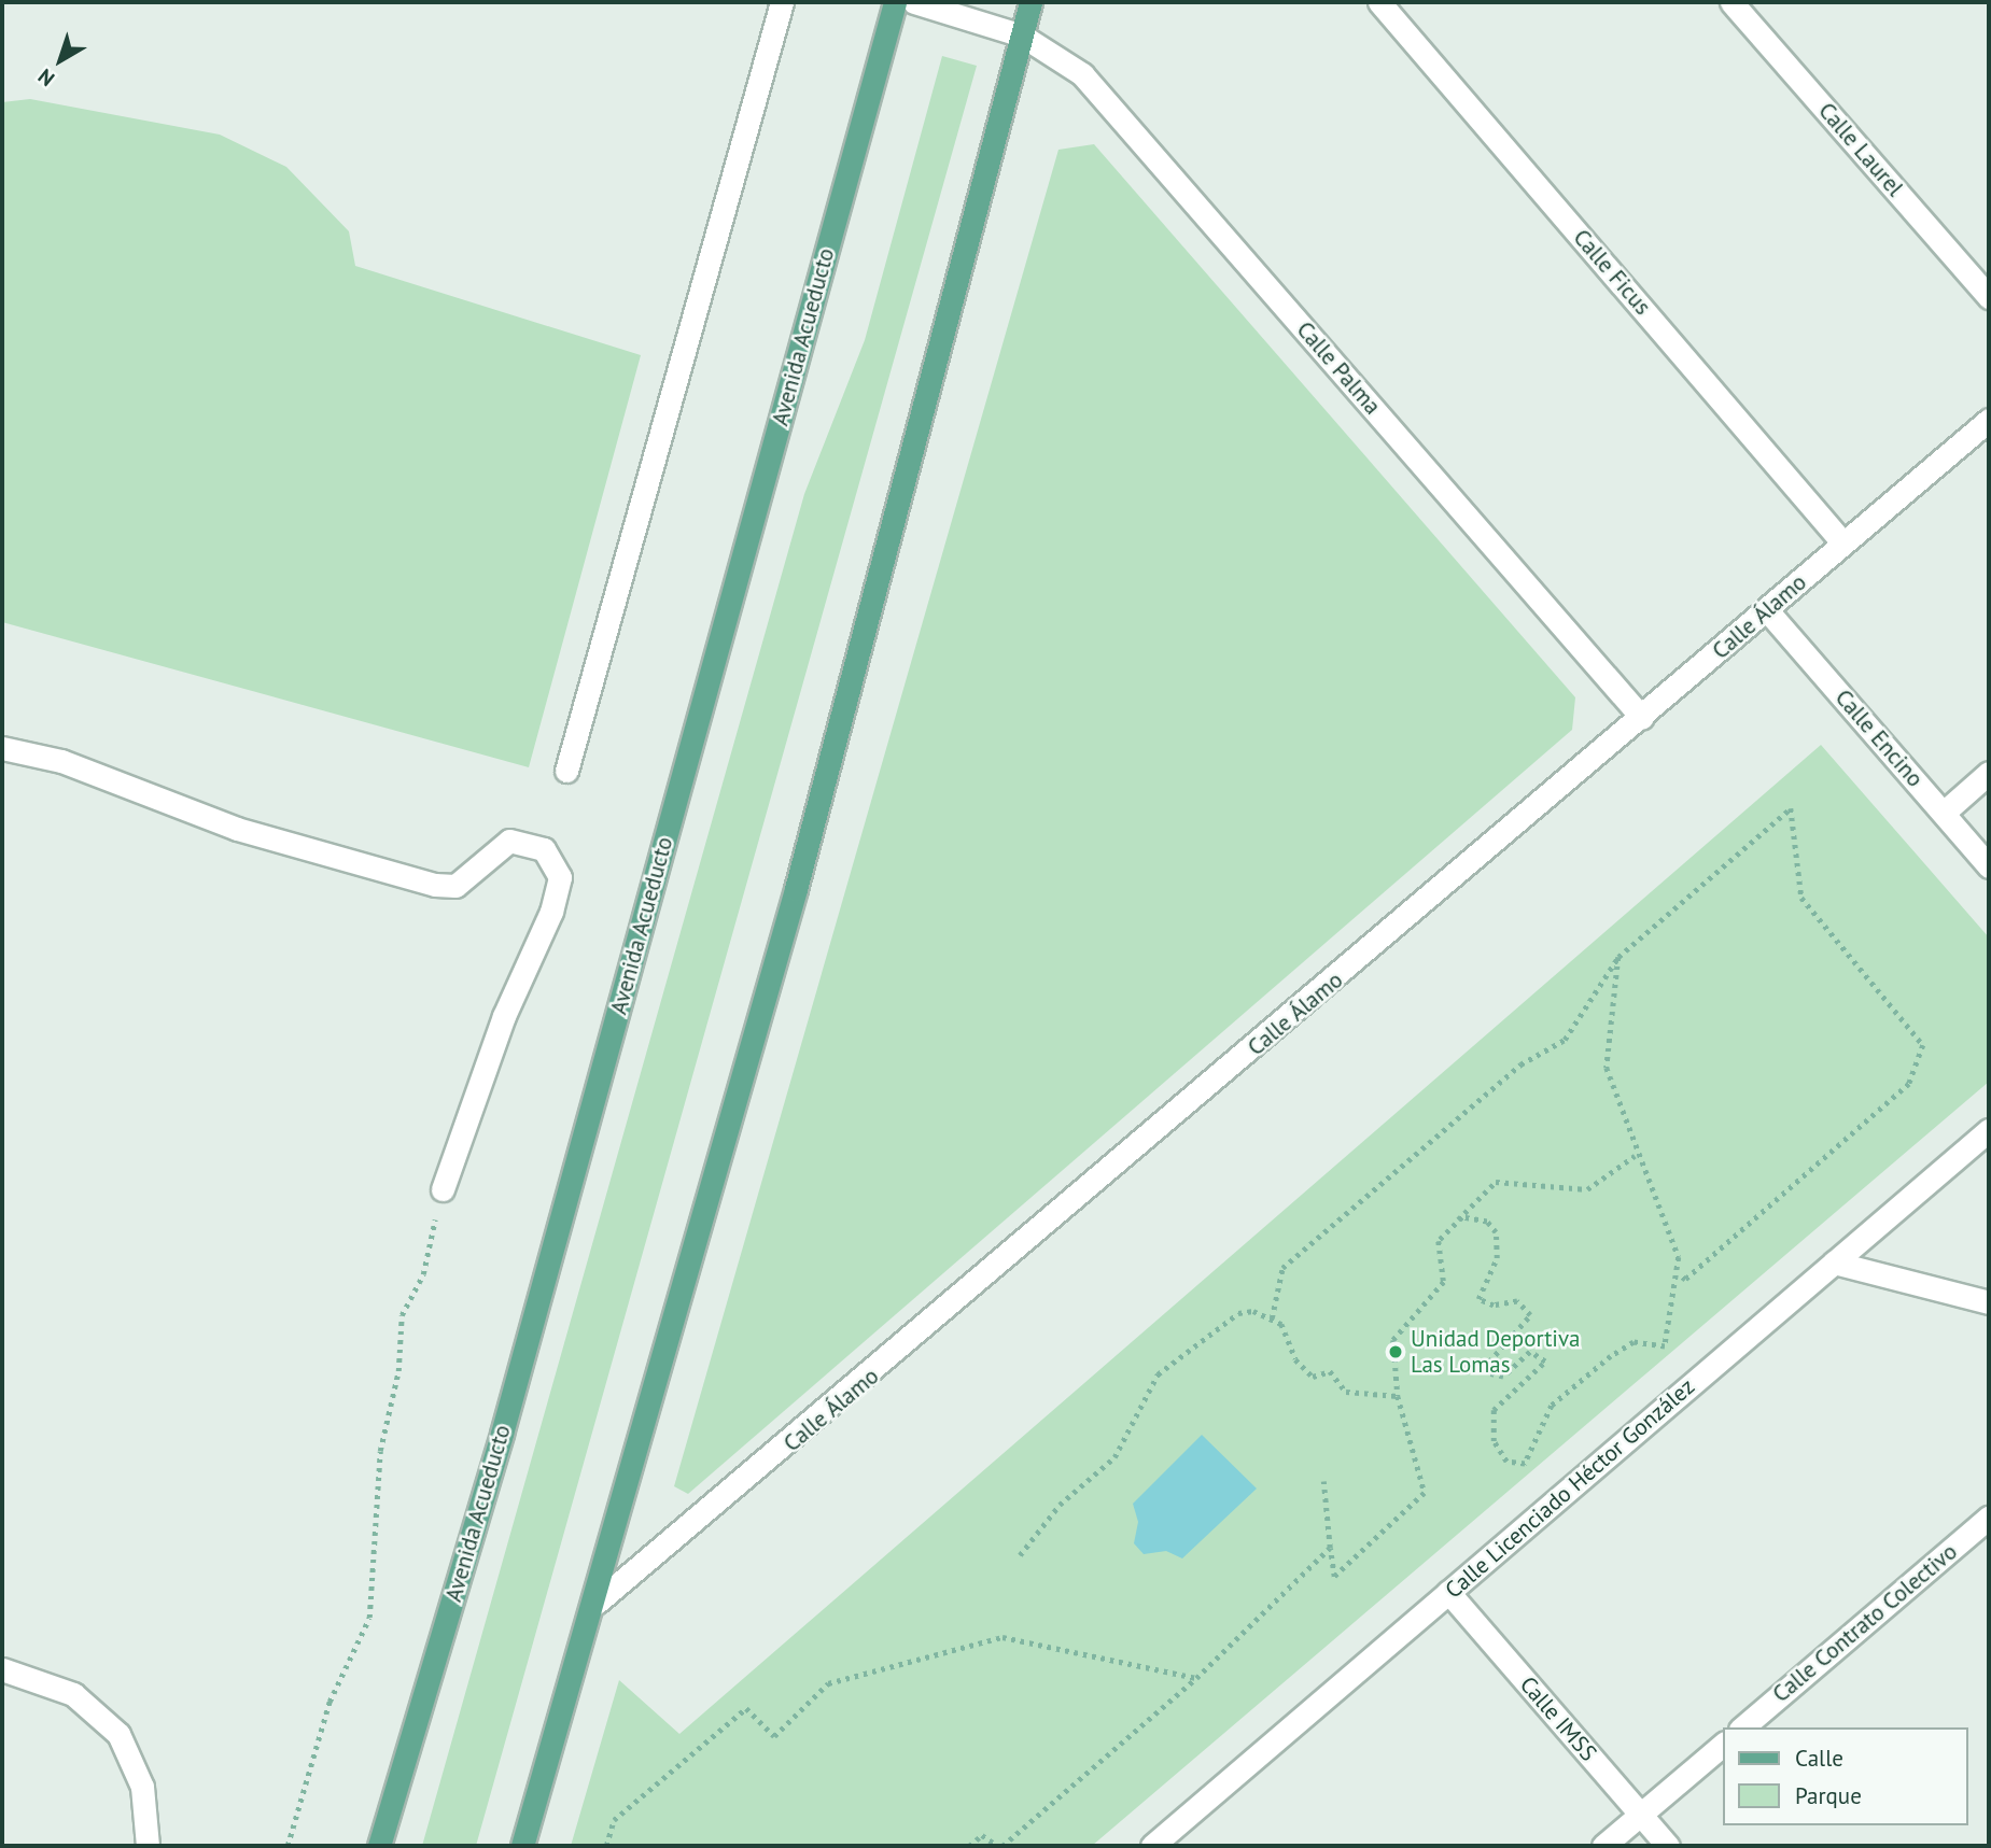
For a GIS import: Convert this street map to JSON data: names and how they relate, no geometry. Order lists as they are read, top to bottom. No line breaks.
{"streets":{"main road":["Avenida Acueducto"],"street":["Calle Laurel","Calle Ficus","Calle Palma","Calle Álamo","Calle Encino","Calle Licenciado Héctor González","Calle Contrato Colectivo","Calle IMSS"]},"crossings":[["Calle Ficus","Calle Álamo"],["Calle Palma","Calle Álamo"],["Calle Álamo","Calle Encino"],["Calle Licenciado Héctor González","Calle IMSS"]],"places":["Unidad Deportiva Las Lomas"],"legend":["Calle","Parque"],"north":"bottom left"}
